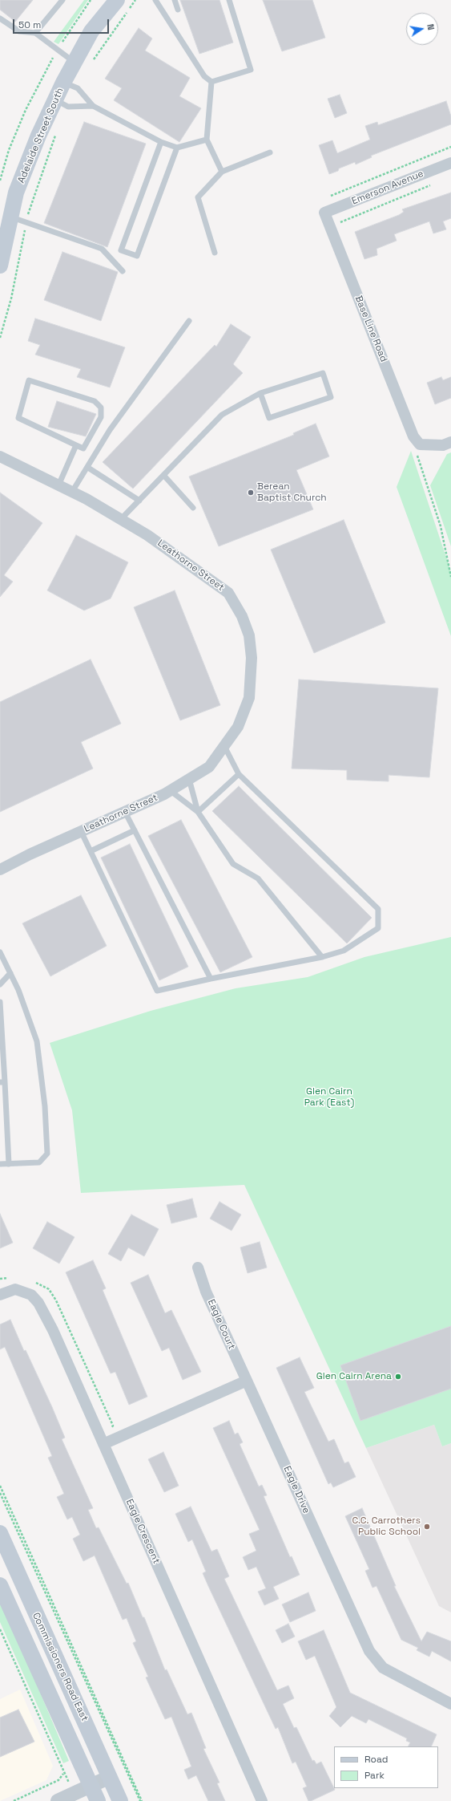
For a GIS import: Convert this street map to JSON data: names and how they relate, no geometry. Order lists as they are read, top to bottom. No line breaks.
{"streets":{"main road":["Adelaide Street South","Commissioners Road East"],"street":["Emerson Avenue","Base Line Road","Leathorne Street","Eagle Court","Eagle Drive","Eagle Crescent"]},"crossings":[["Emerson Avenue","Base Line Road"],["Eagle Court","Eagle Drive"]],"parks":["Glen Cairn Park (East)"],"places":["Berean Baptist Church","Glen Cairn Arena","C.C. Carrothers Public School"],"legend":["Road","Park"],"scale_bar":"50 m","north":"right"}
